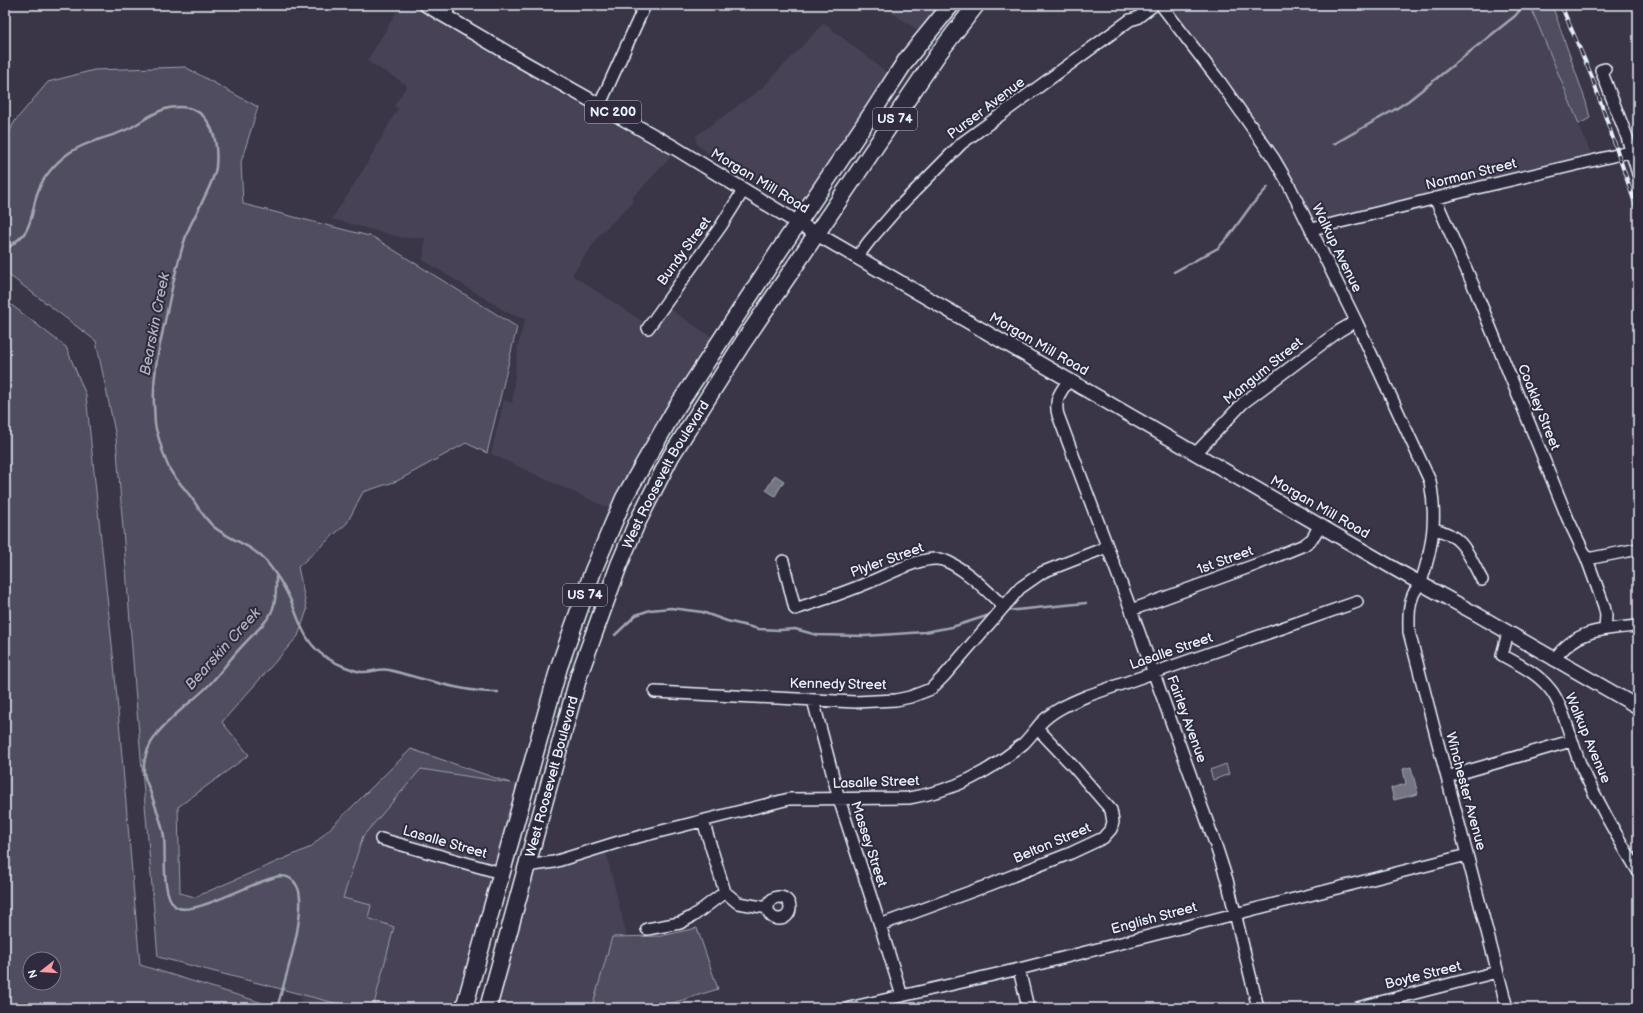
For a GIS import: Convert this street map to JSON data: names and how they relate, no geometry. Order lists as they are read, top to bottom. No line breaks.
{"streets":{"highway":["US 74","West Roosevelt Boulevard"],"main road":["NC 200","Morgan Mill Road"],"street":["Purser Avenue","Norman Street","Walkup Avenue","Bundy Street","Mangum Street","Coakley Street","Plyler Street","1st Street","Lasalle Street","Kennedy Street","Fairley Avenue","Winchester Avenue","Belton Street","Massey Street","English Street","Boyte Street"]},"crossings":[["Purser Avenue","Morgan Mill Road"],["Norman Street","Walkup Avenue"],["Norman Street","Coakley Street"],["Morgan Mill Road","Walkup Avenue"],["Morgan Mill Road","Bundy Street"],["Morgan Mill Road","Mangum Street"],["Morgan Mill Road","West Roosevelt Boulevard"],["Morgan Mill Road","1st Street"],["Morgan Mill Road","Fairley Avenue"],["Morgan Mill Road","Winchester Avenue"],["Walkup Avenue","Mangum Street"],["Walkup Avenue","Winchester Avenue"],["West Roosevelt Boulevard","Lasalle Street"],["Plyler Street","Kennedy Street"],["1st Street","Fairley Avenue"],["Lasalle Street","Fairley Avenue"],["Lasalle Street","Belton Street"],["Lasalle Street","Massey Street"],["Kennedy Street","Fairley Avenue"],["Kennedy Street","Massey Street"],["Fairley Avenue","English Street"],["Winchester Avenue","English Street"],["Winchester Avenue","Boyte Street"],["Belton Street","Massey Street"],["Massey Street","English Street"]],"water":["Bearskin Creek"],"north":"left"}
